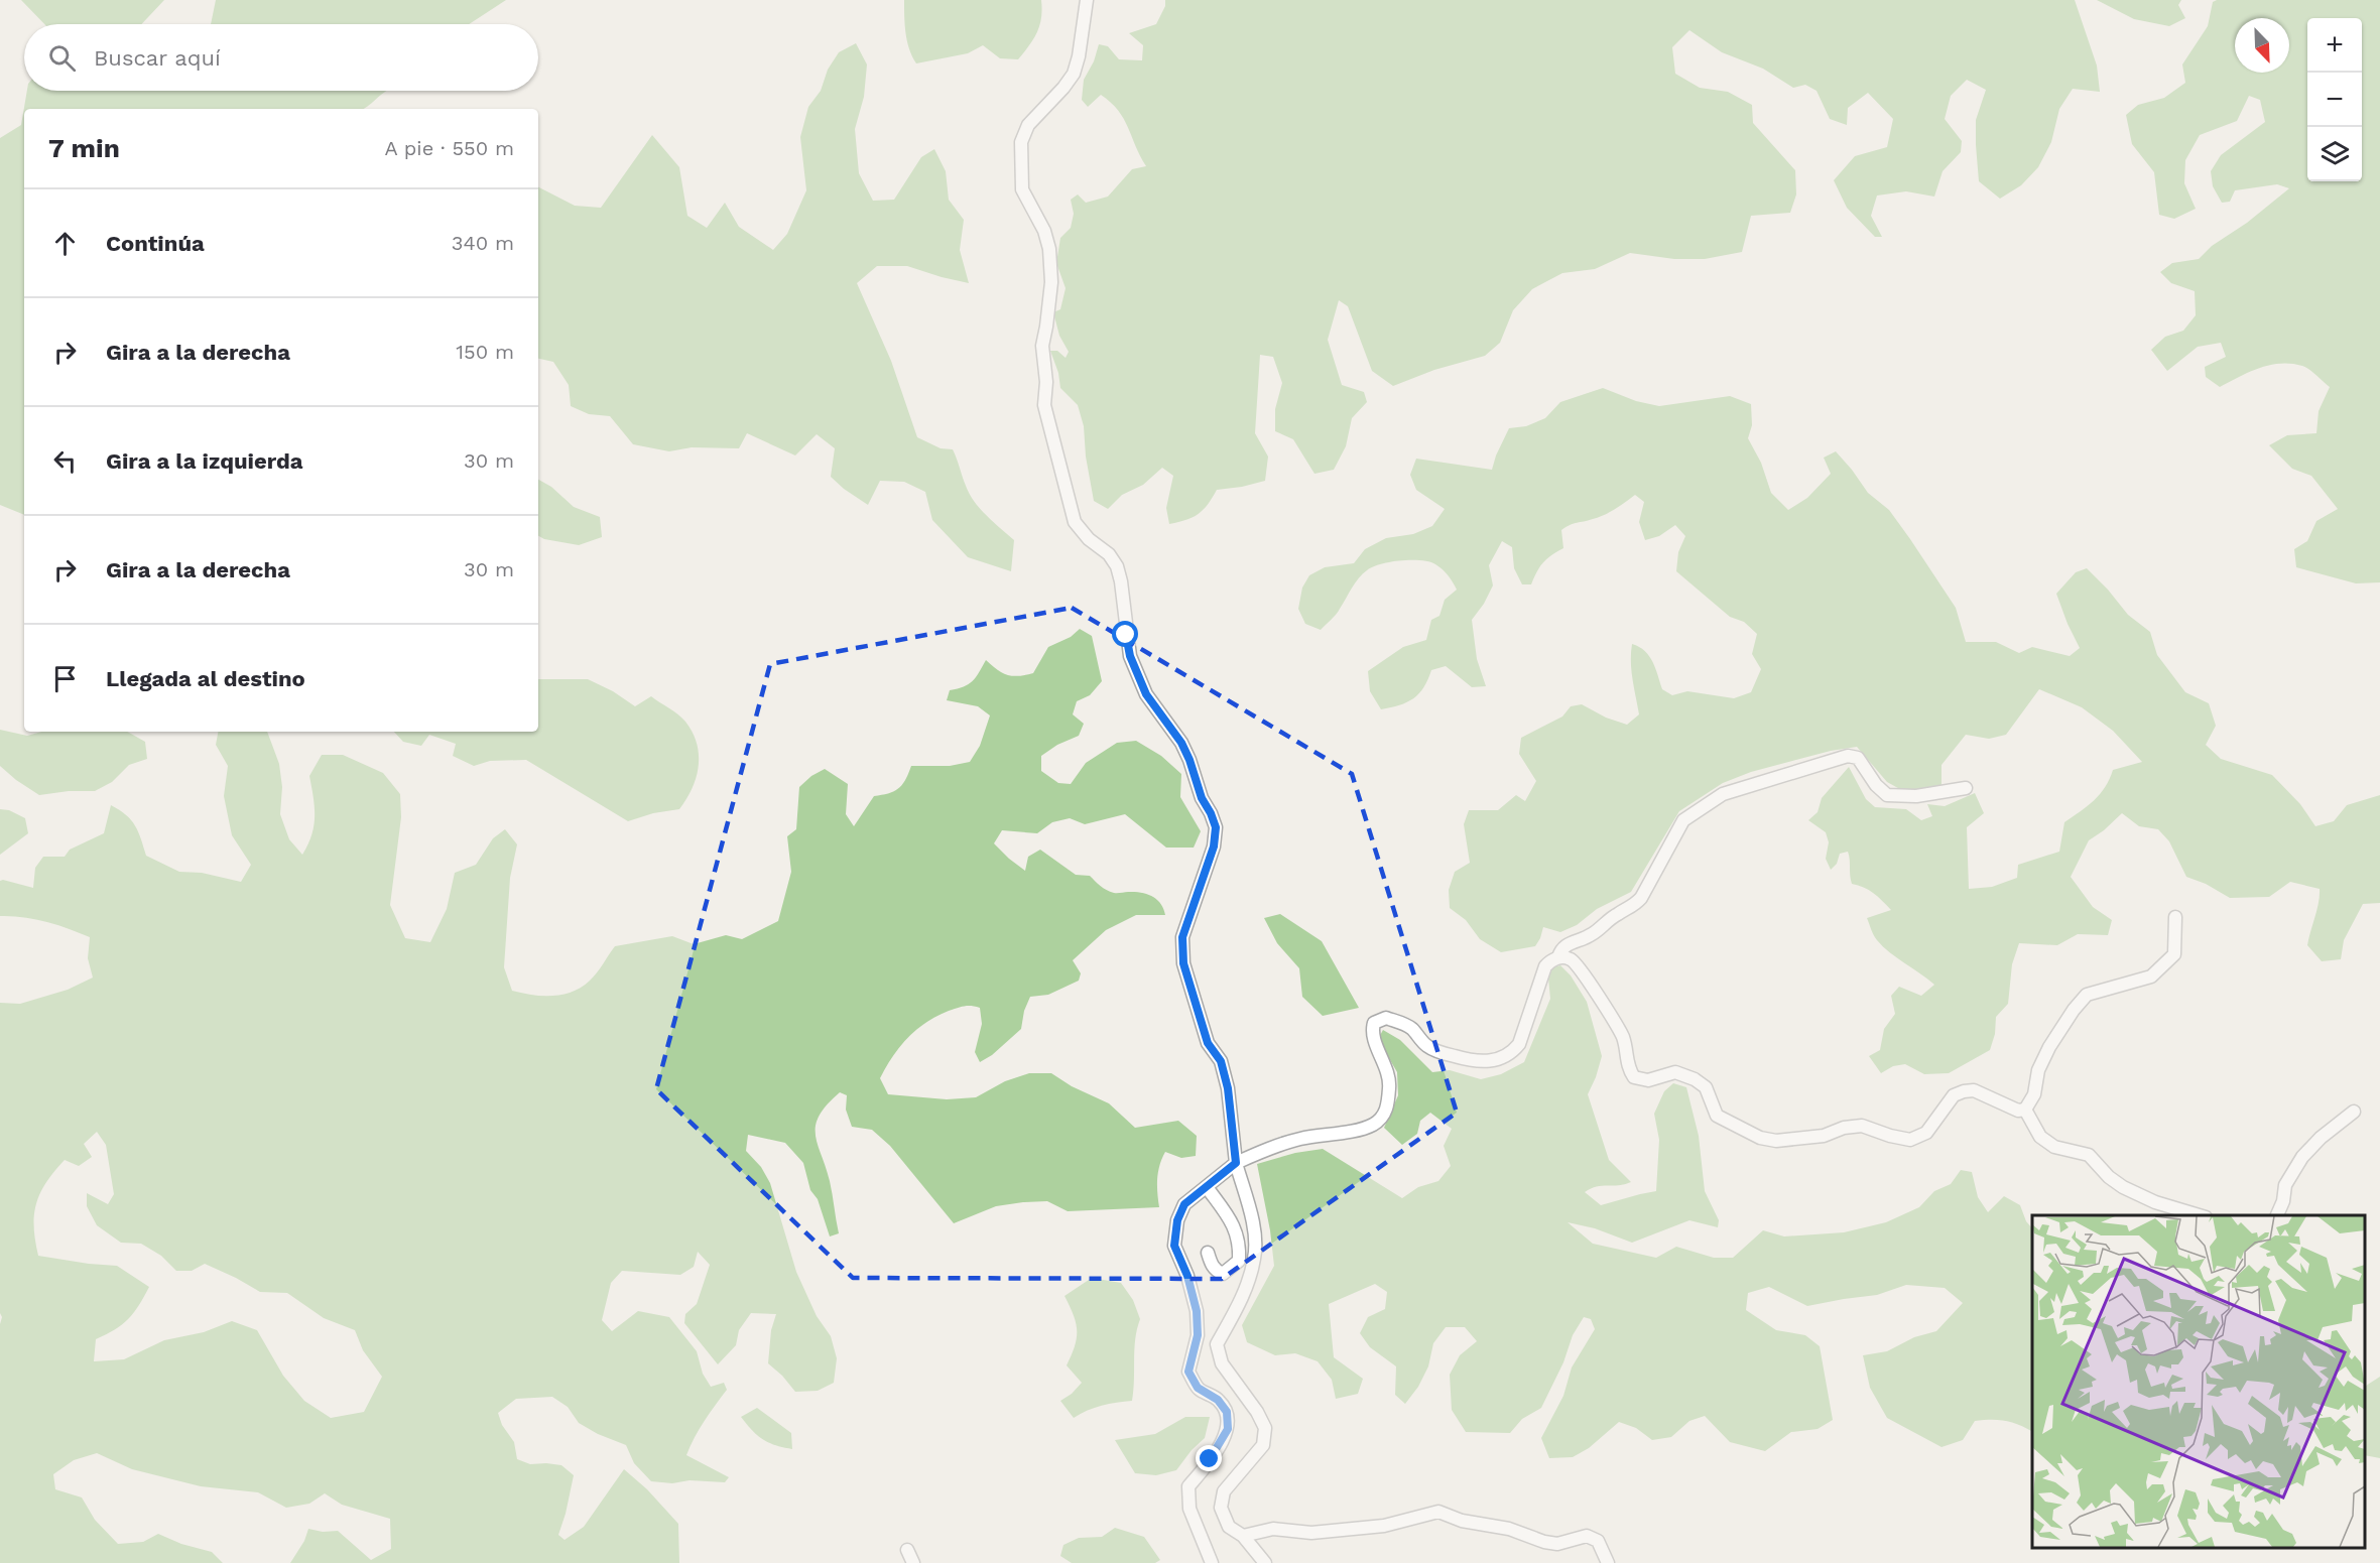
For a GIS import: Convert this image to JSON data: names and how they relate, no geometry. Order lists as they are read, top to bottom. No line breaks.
{"north":"bottom right","page":{"map_buttons":["+","−"],"search":"Buscar aquí","heading":["7 min","A pie · 550 m"],"list":[["Continúa","340 m"],["Gira a la derecha","150 m"],["Gira a la izquierda","30 m"],["Gira a la derecha","30 m"],"Llegada al destino"]}}
